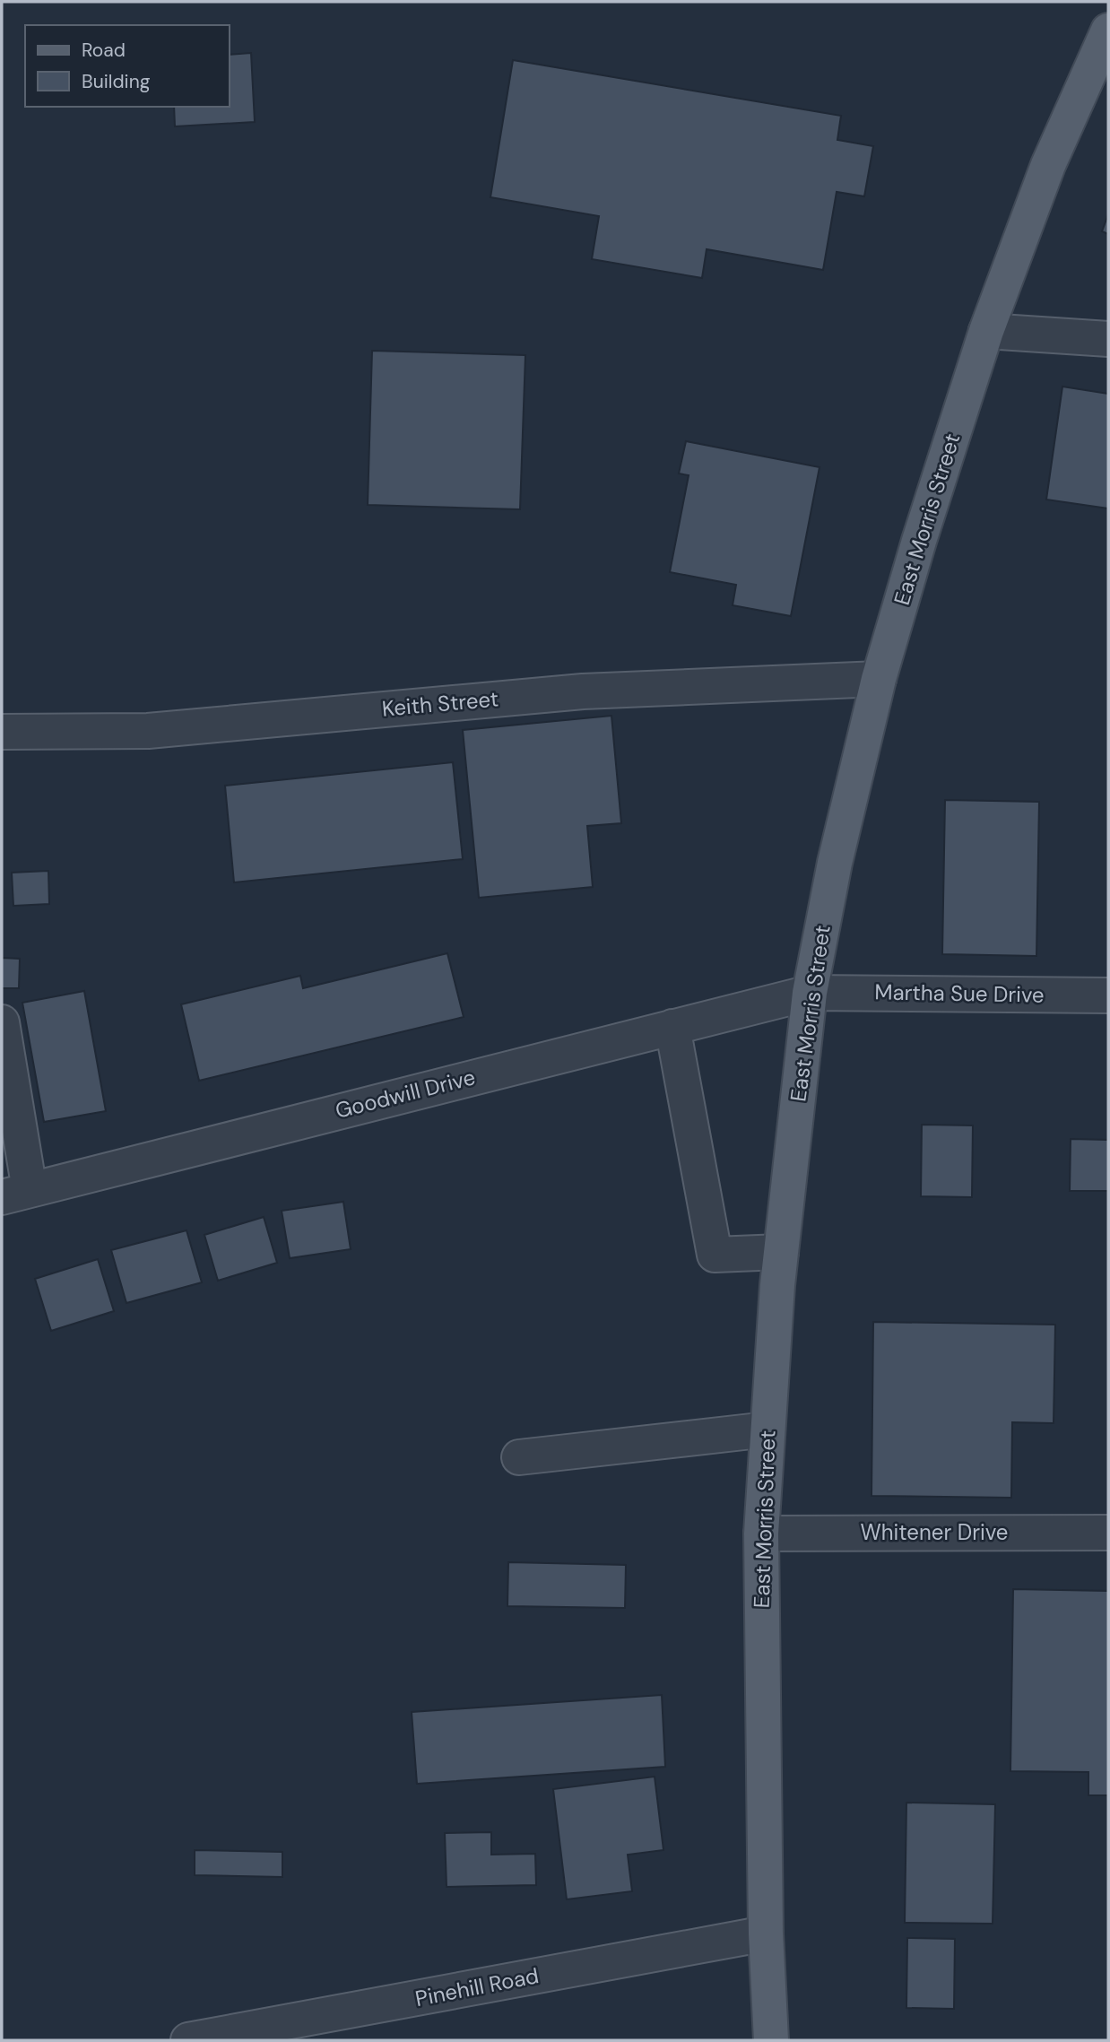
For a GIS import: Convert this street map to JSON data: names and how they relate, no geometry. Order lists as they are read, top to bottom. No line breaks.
{"streets":{"main road":["East Morris Street"],"street":["Keith Street","Martha Sue Drive","Goodwill Drive","Whitener Drive","Pinehill Road"]},"crossings":[["East Morris Street","Keith Street"],["East Morris Street","Martha Sue Drive"],["East Morris Street","Goodwill Drive"],["East Morris Street","Whitener Drive"],["East Morris Street","Pinehill Road"],["Martha Sue Drive","Goodwill Drive"]],"legend":["Road","Building"]}
